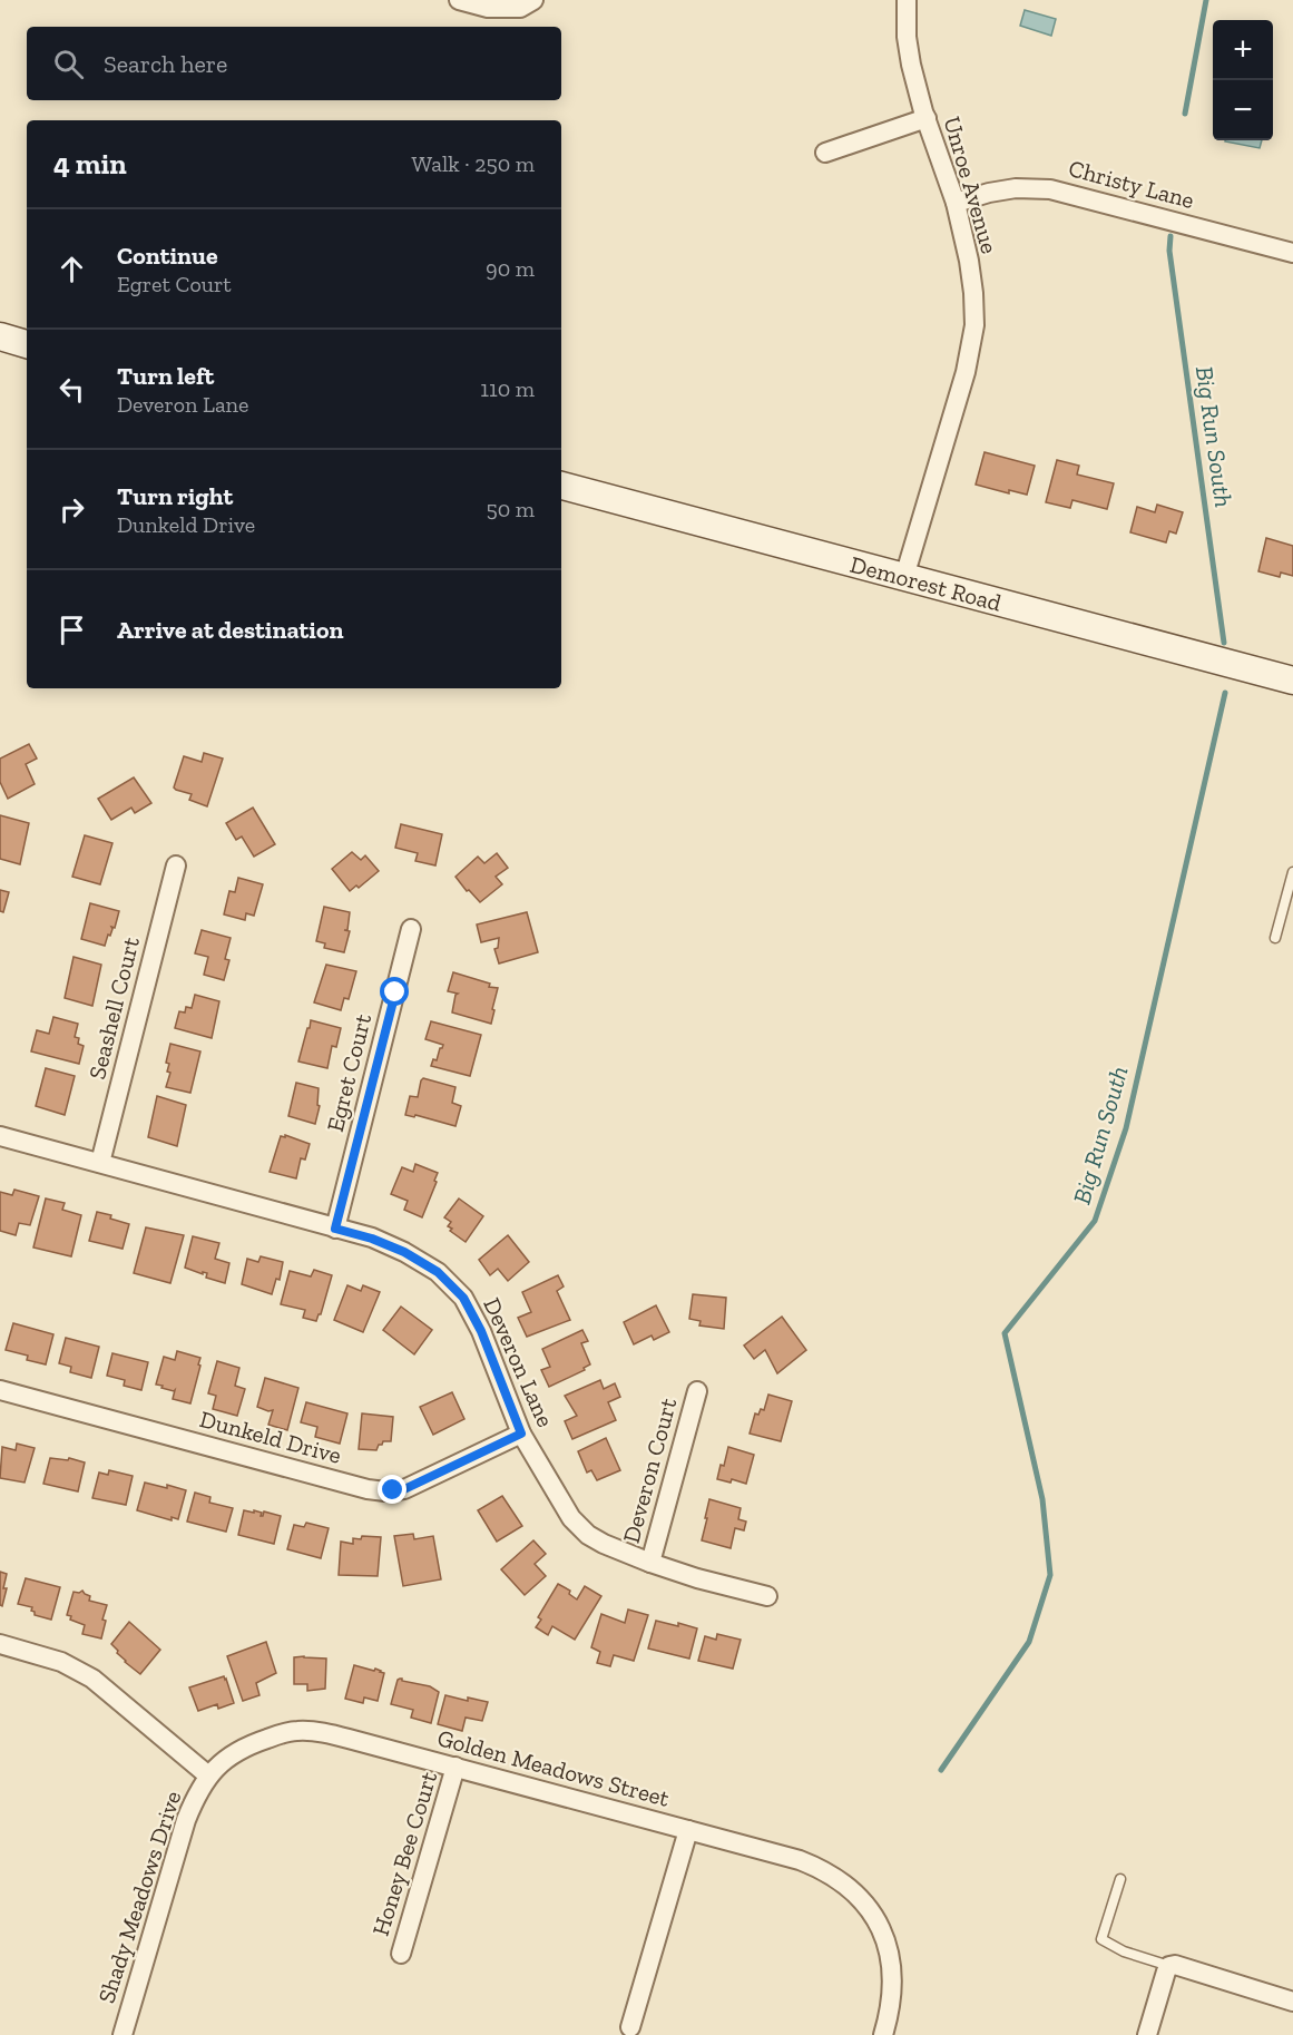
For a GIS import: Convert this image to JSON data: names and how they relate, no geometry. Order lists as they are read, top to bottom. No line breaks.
{"streets":{"street":["Christy Lane","Unroe Avenue","Demorest Road","Seashell Court","Egret Court","Deveron Lane","Dunkeld Drive","Deveron Court","Golden Meadows Street","Honey Bee Court","Shady Meadows Drive"]},"crossings":[["Christy Lane","Unroe Avenue"],["Unroe Avenue","Demorest Road"],["Seashell Court","Deveron Lane"],["Egret Court","Deveron Lane"],["Deveron Lane","Dunkeld Drive"],["Deveron Lane","Deveron Court"],["Golden Meadows Street","Honey Bee Court"],["Golden Meadows Street","Shady Meadows Drive"]],"water":["Big Run South"],"page":{"map_buttons":["+","−"],"search":"Search here","heading":["4 min","Walk · 250 m"],"list":[["Continue","Egret Court","90 m"],["Turn left","Deveron Lane","110 m"],["Turn right","Dunkeld Drive","50 m"],"Arrive at destination"]}}
